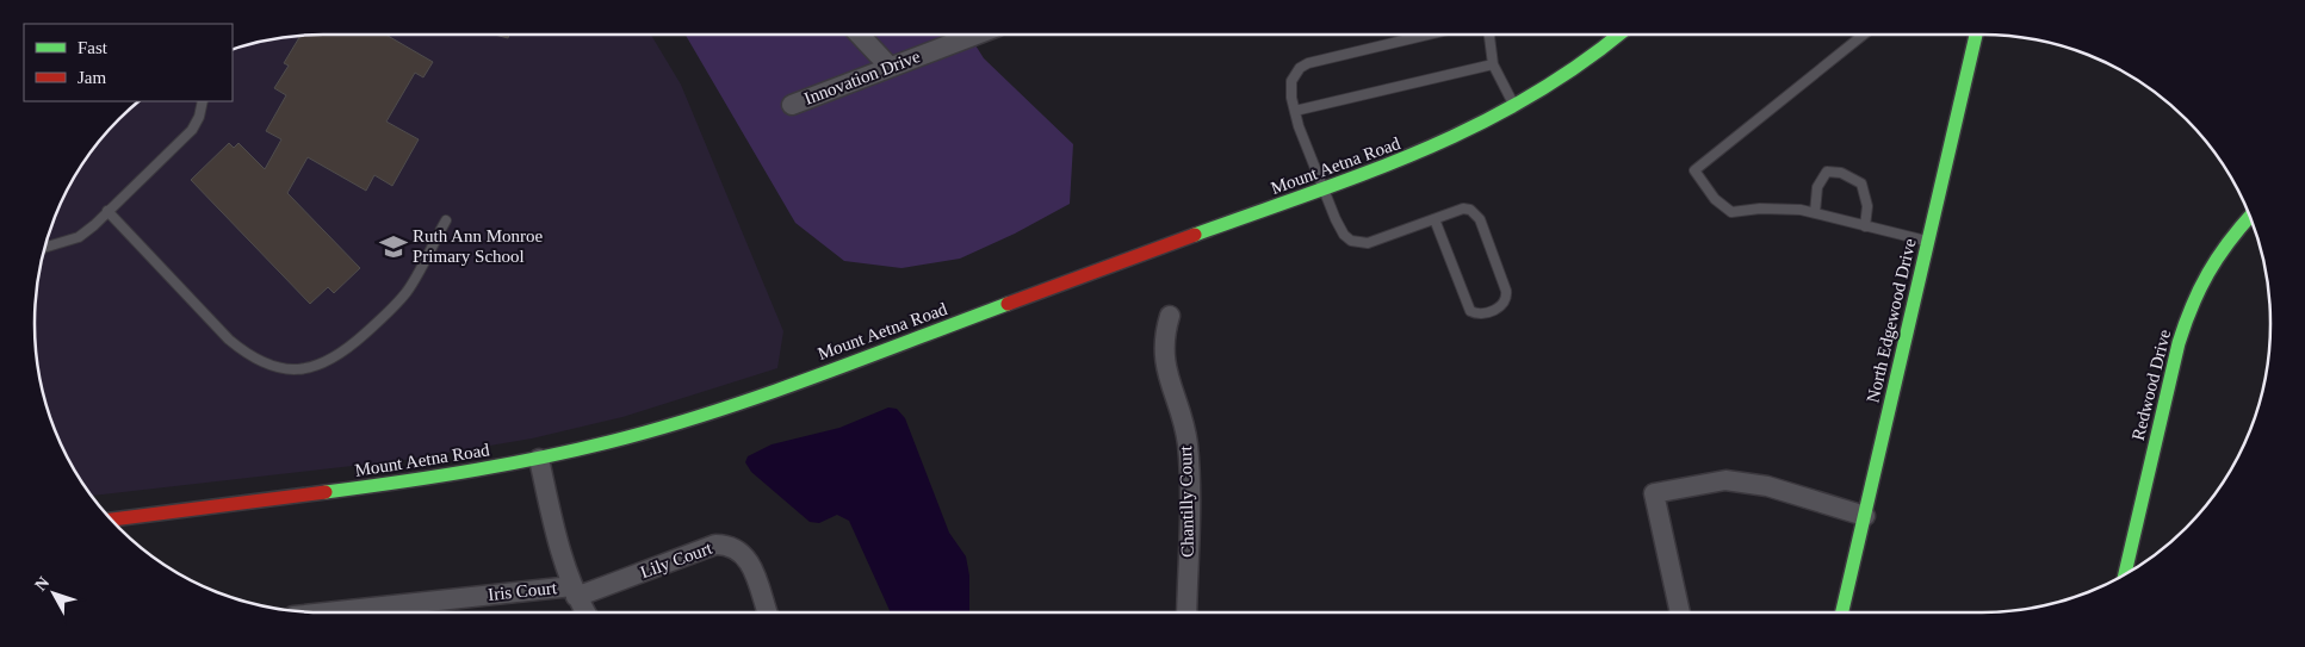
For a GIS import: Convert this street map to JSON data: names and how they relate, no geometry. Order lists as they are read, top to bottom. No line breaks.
{"streets":{"street":["Innovation Drive","Mount Aetna Road","North Edgewood Drive","Redwood Drive","Chantilly Court","Lily Court","Iris Court"]},"crossings":[["Lily Court","Iris Court"]],"places":{"school or university":["Ruth Ann Monroe Primary School"]},"legend":["Fast","Jam"],"north":"top left"}
